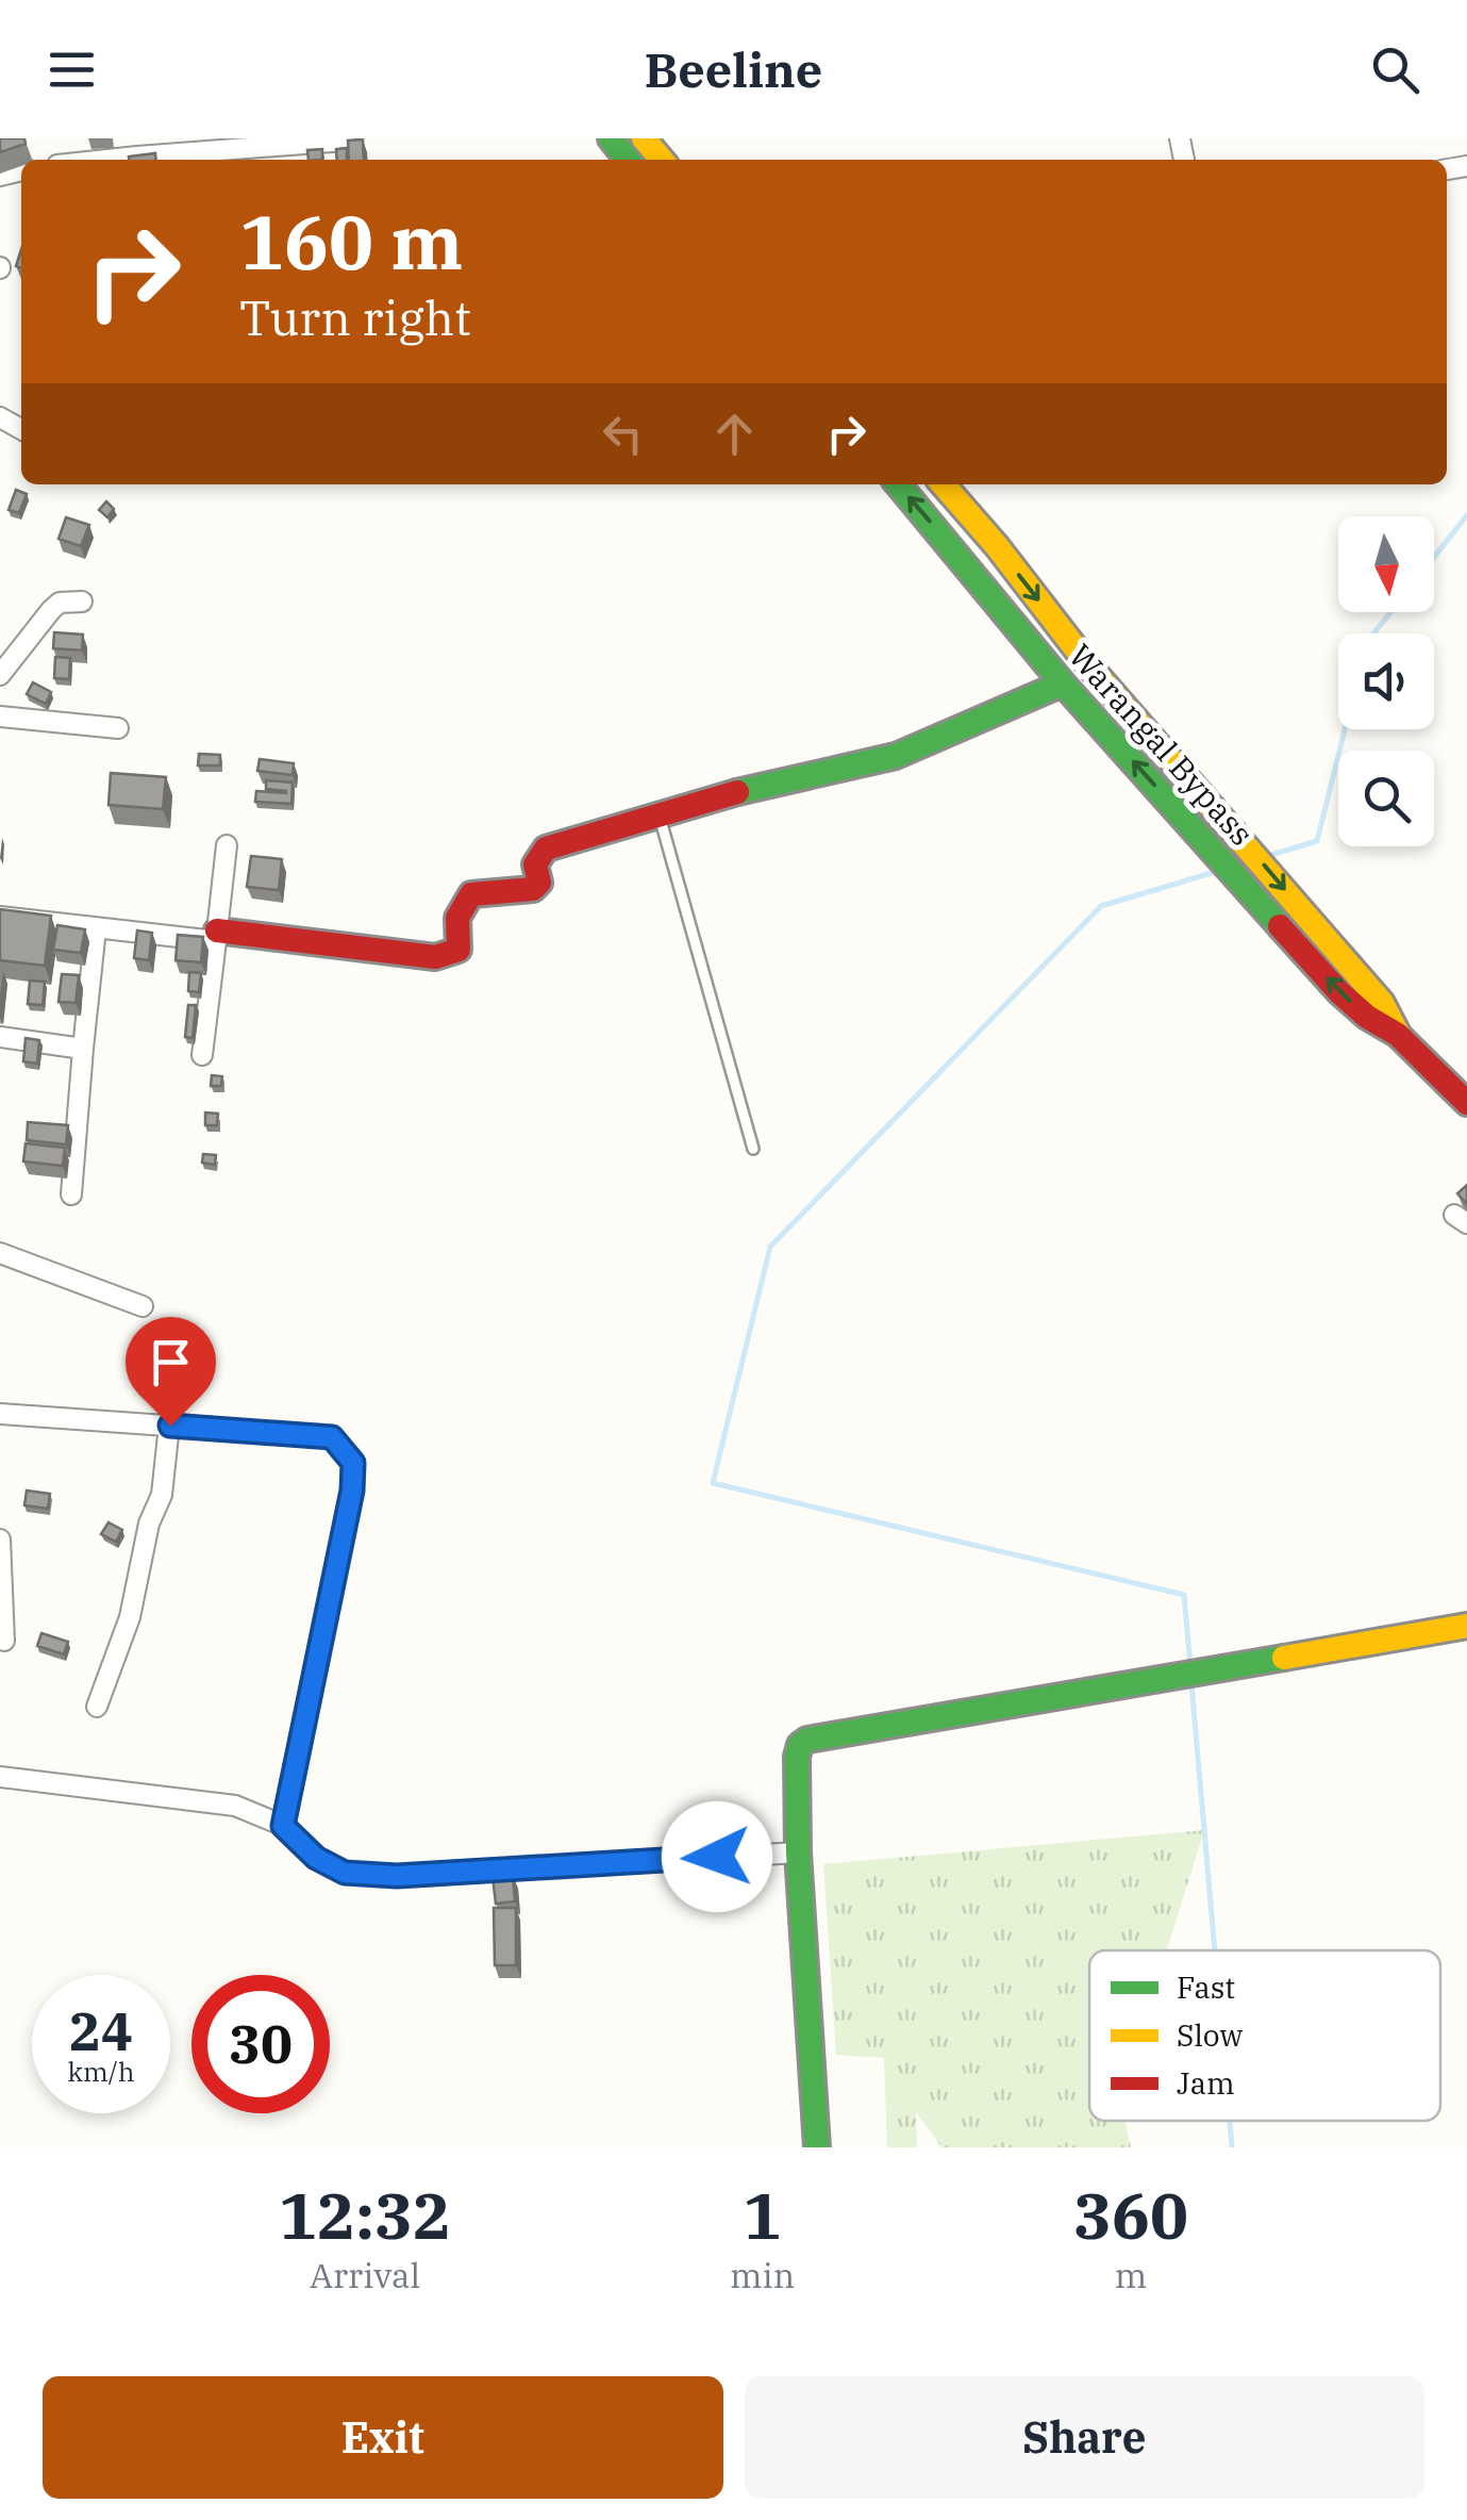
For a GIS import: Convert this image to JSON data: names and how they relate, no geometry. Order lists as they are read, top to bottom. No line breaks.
{"streets":{"street":["Warangal Bypass"]},"legend":["Fast","Slow","Jam"],"north":"bottom","page":{"header":"Beeline","turn":["160 m","Turn right"],"speed":"24 km/h","limit":"30","eta":["12:32","Arrival","1","min","360","m"],"buttons":["Exit","Share"]}}
